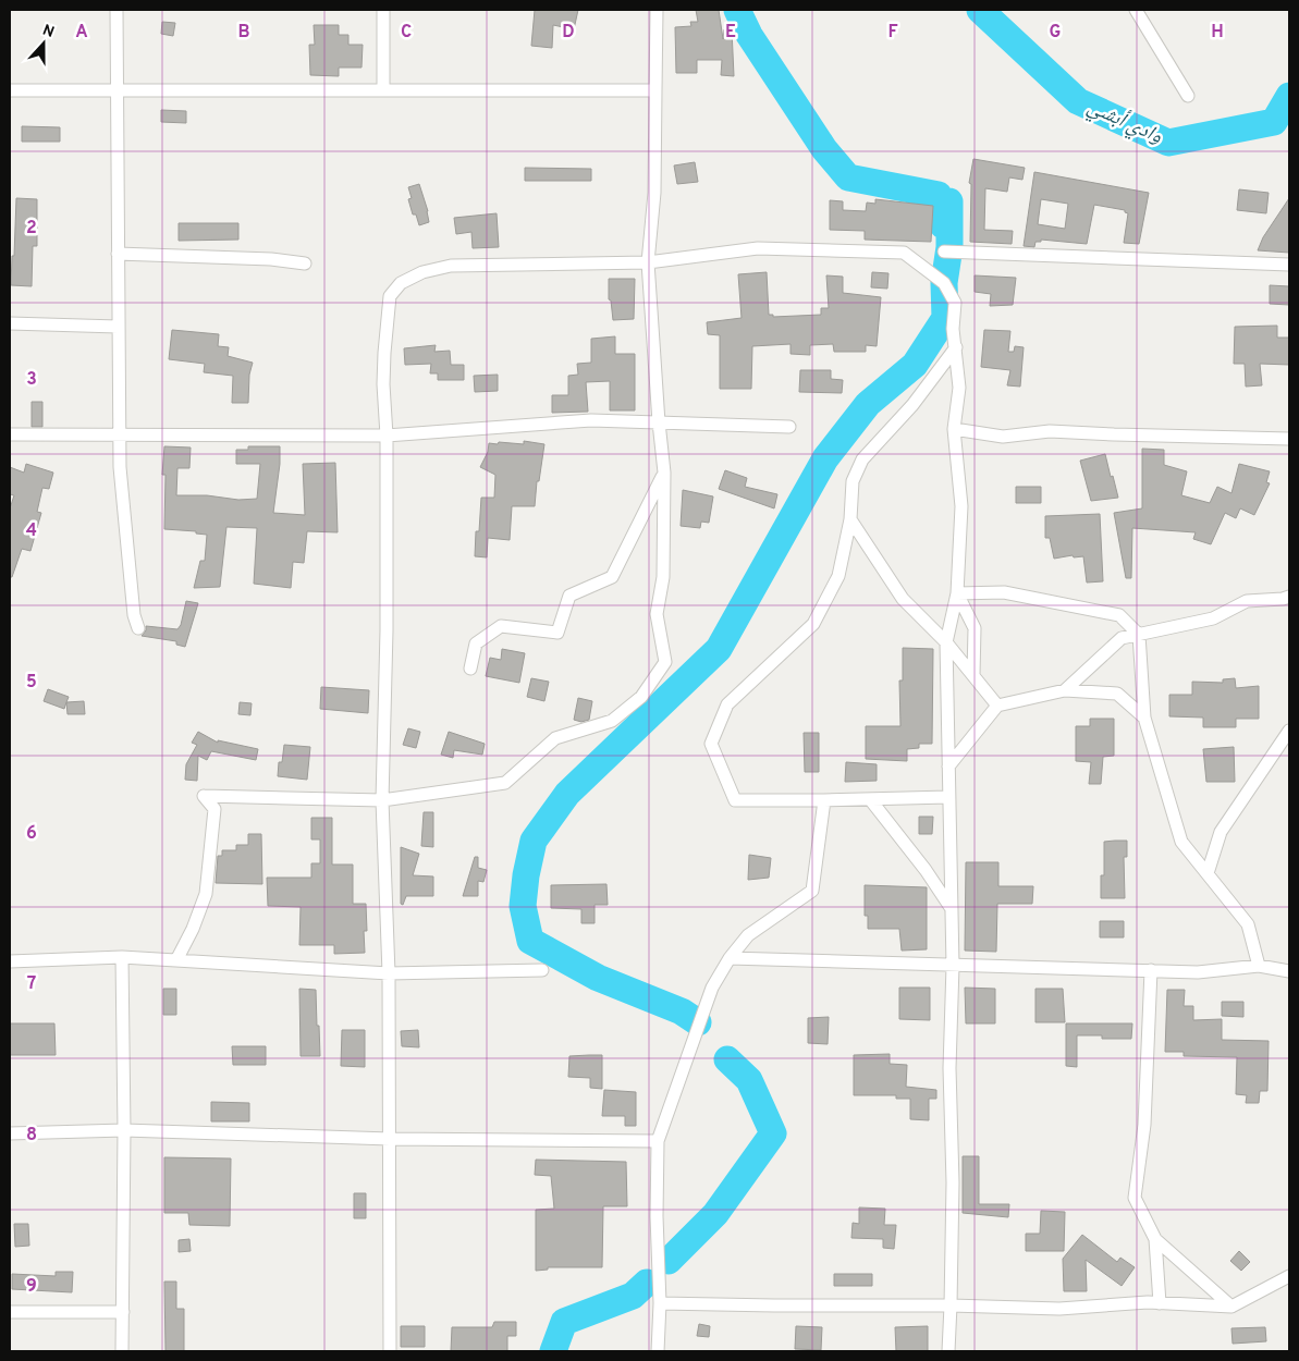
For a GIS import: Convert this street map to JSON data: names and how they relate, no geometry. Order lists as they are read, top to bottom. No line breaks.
{"water":["وادي أبشي"],"north":"top","grid":{"columns":["A","B","C","D","E","F","G","H"],"rows":["2","3","4","5","6","7","8","9"]}}
